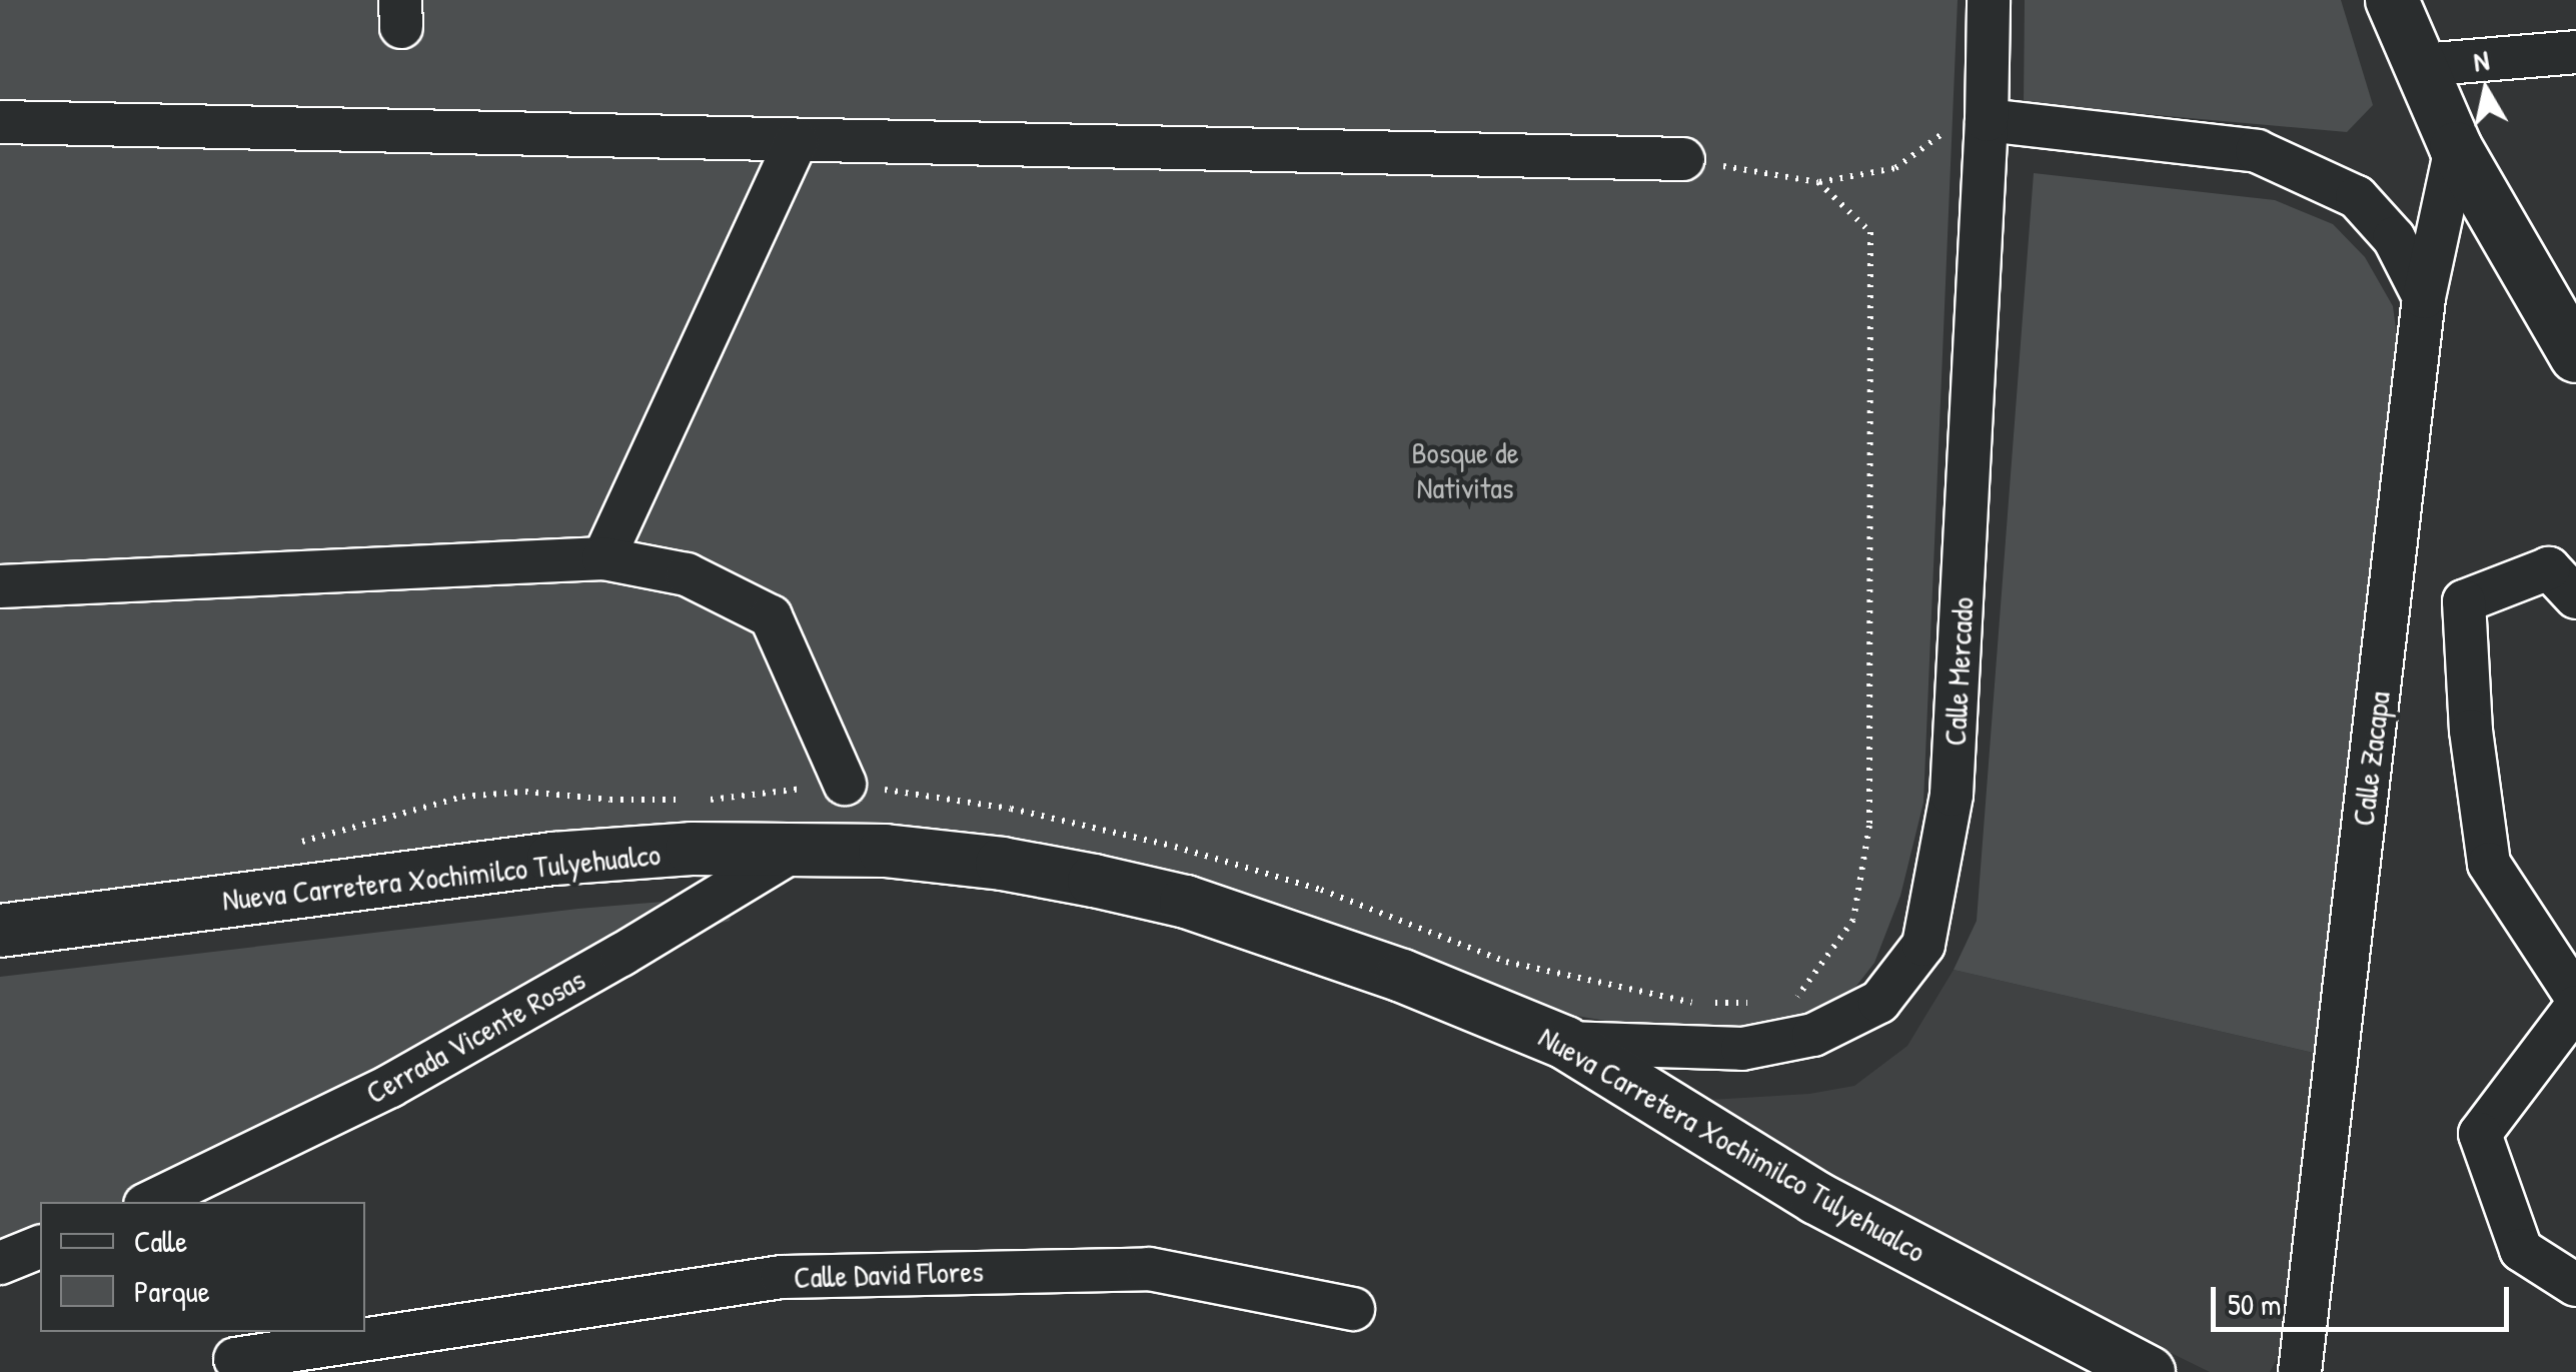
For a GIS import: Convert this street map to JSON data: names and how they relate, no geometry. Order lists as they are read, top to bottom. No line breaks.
{"streets":{"main road":["Nueva Carretera Xochimilco Tulyehualco"],"street":["Calle Mercado","Calle Zacapa","Cerrada Vicente Rosas","Calle David Flores"]},"crossings":[["Calle Mercado","Nueva Carretera Xochimilco Tulyehualco"],["Nueva Carretera Xochimilco Tulyehualco","Cerrada Vicente Rosas"]],"parks":["Bosque de Nativitas"],"legend":["Calle","Parque"],"scale_bar":"50 m","north":"top"}
